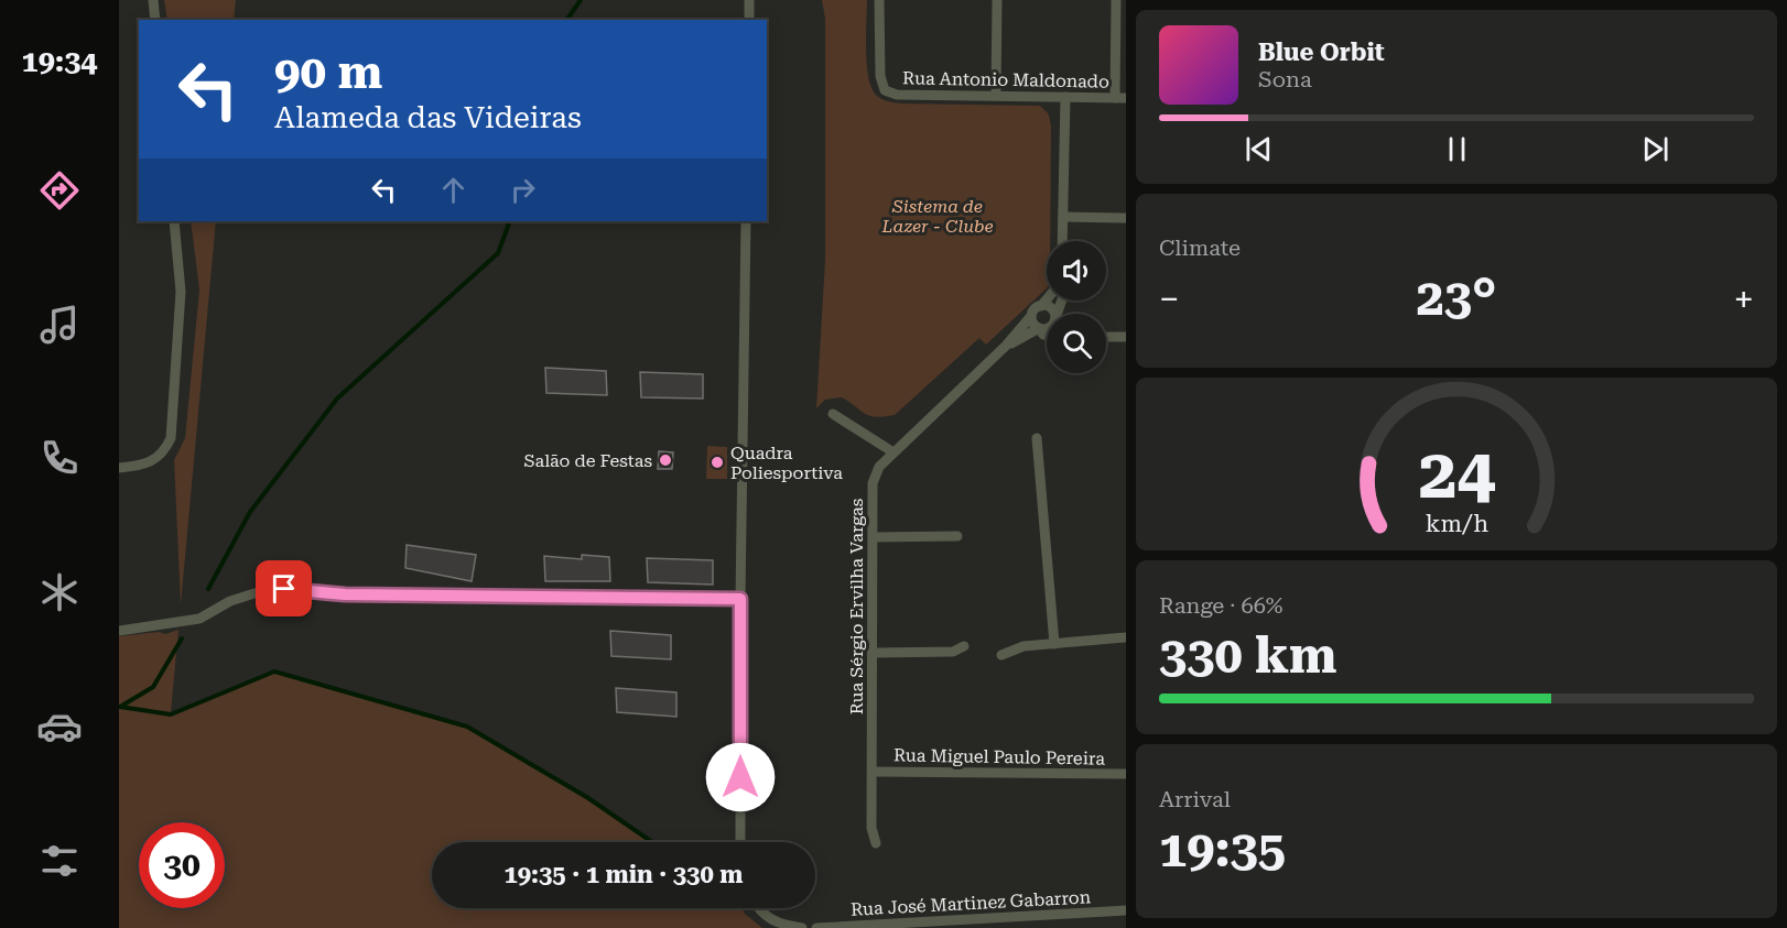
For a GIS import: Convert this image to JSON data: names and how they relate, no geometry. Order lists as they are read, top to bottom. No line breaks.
{"streets":{"street":["Rua Antonio Maldonado","Rua Sérgio Ervilha Vargas","Rua Miguel Paulo Pereira","Rua José Martinez Gabarron"]},"crossings":[["Rua Sérgio Ervilha Vargas","Rua Miguel Paulo Pereira"]],"parks":["Sistema de Lazer - Clube"],"places":["Salão de Festas","Quadra Poliesportiva"],"page":{"tabs":"19:34","turn":["90 m","Alameda das Videiras"],"song":["Blue Orbit","Sona"],"tile":["Climate",["Range · 66%","330 km"],["Arrival","19:35"]],"heat":["−","23°","+"],"limit":"30","trip":"19:35 · 1 min · 330 m","gauge":["24","km/h"]}}
